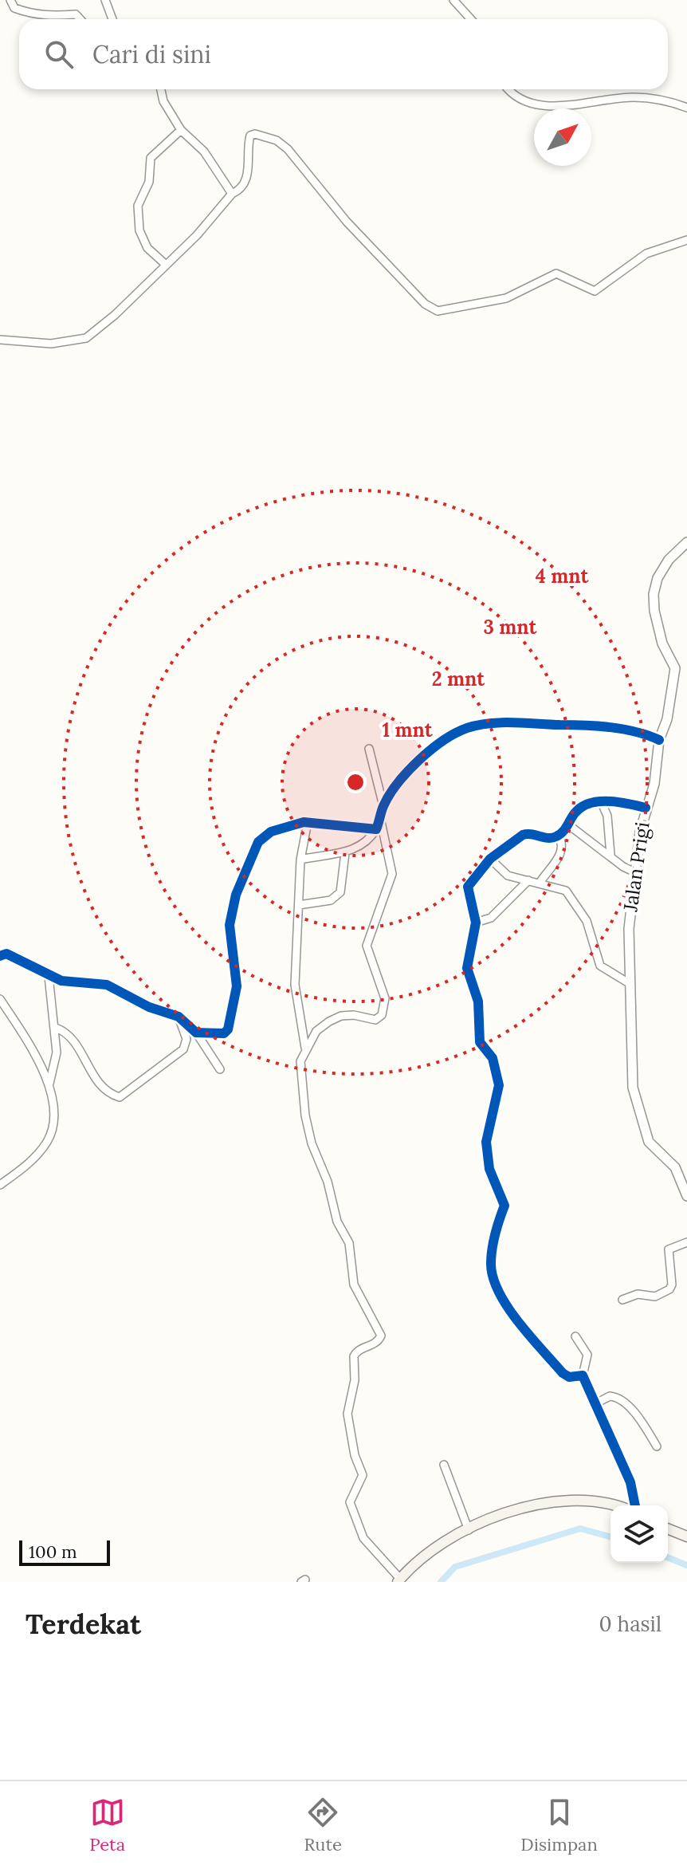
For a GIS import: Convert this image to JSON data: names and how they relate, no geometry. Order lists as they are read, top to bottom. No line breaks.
{"streets":{"street":["Jalan Prigi"]},"scale_bar":"100 m","north":"top right","page":{"search":"Cari di sini","scale":"100 m","heading":["Terdekat","0 hasil"],"nav":["Peta","Rute","Disimpan"]},"rings":["4 mnt","3 mnt","2 mnt","1 mnt"]}
